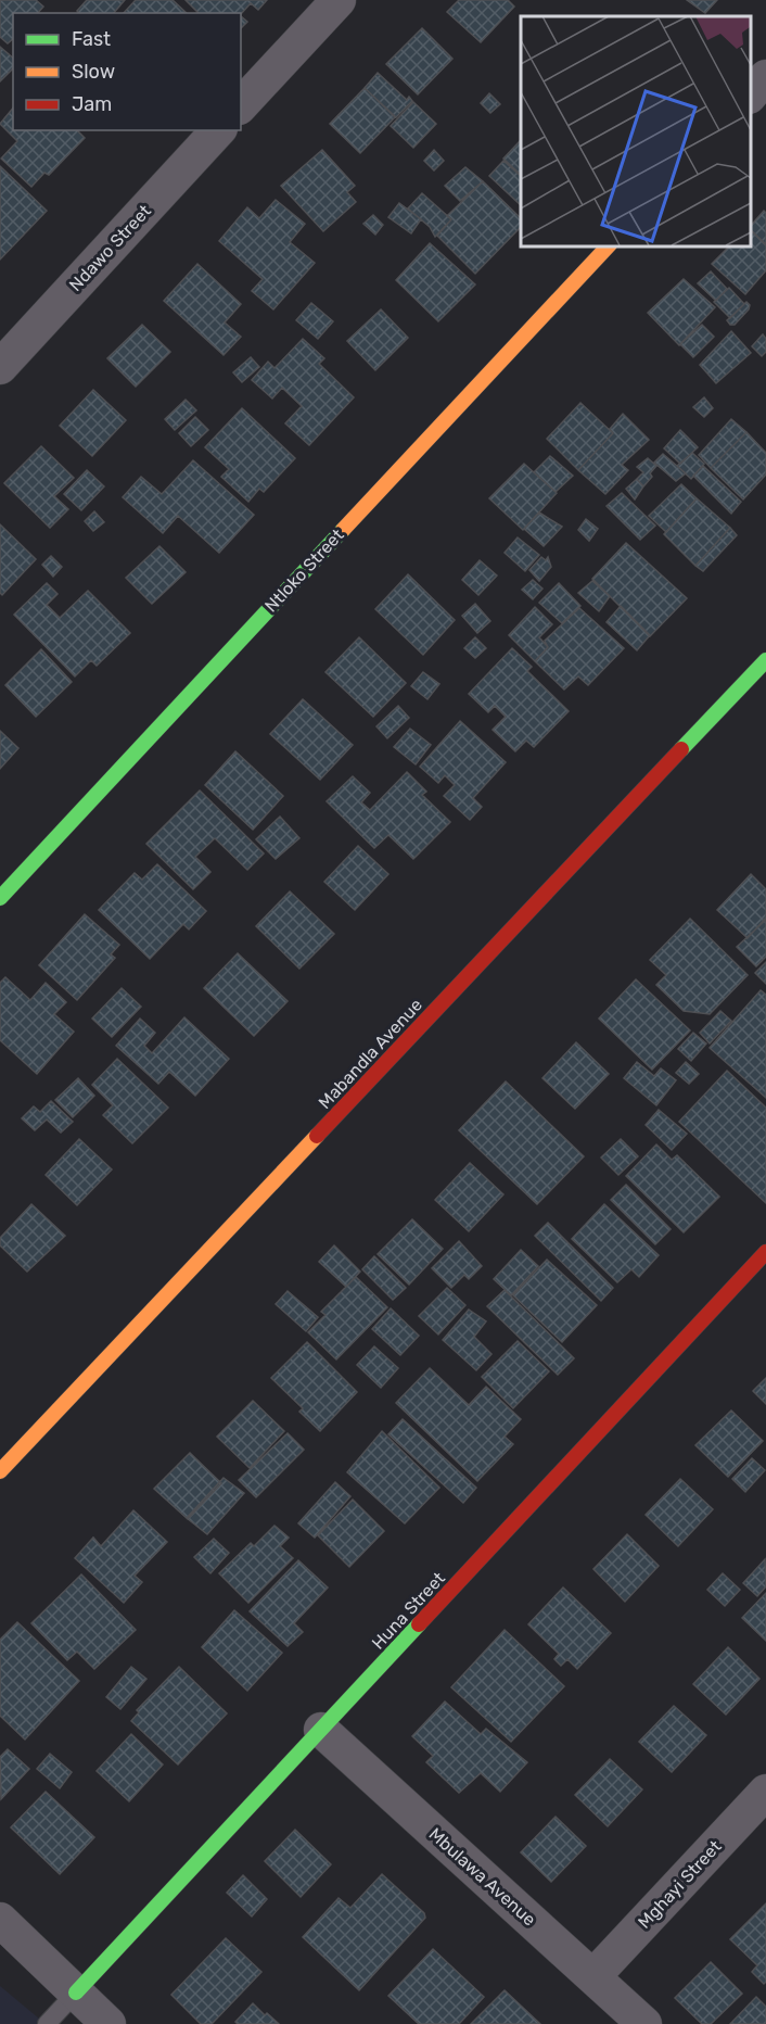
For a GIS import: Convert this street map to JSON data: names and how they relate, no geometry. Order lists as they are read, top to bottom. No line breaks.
{"streets":{"street":["Ndawo Street","Ntloko Street","Mabandla Avenue","Huna Street","Mbulawa Avenue","Mghayi Street"]},"crossings":[["Huna Street","Mbulawa Avenue"],["Mbulawa Avenue","Mghayi Street"]],"legend":["Fast","Slow","Jam"]}
